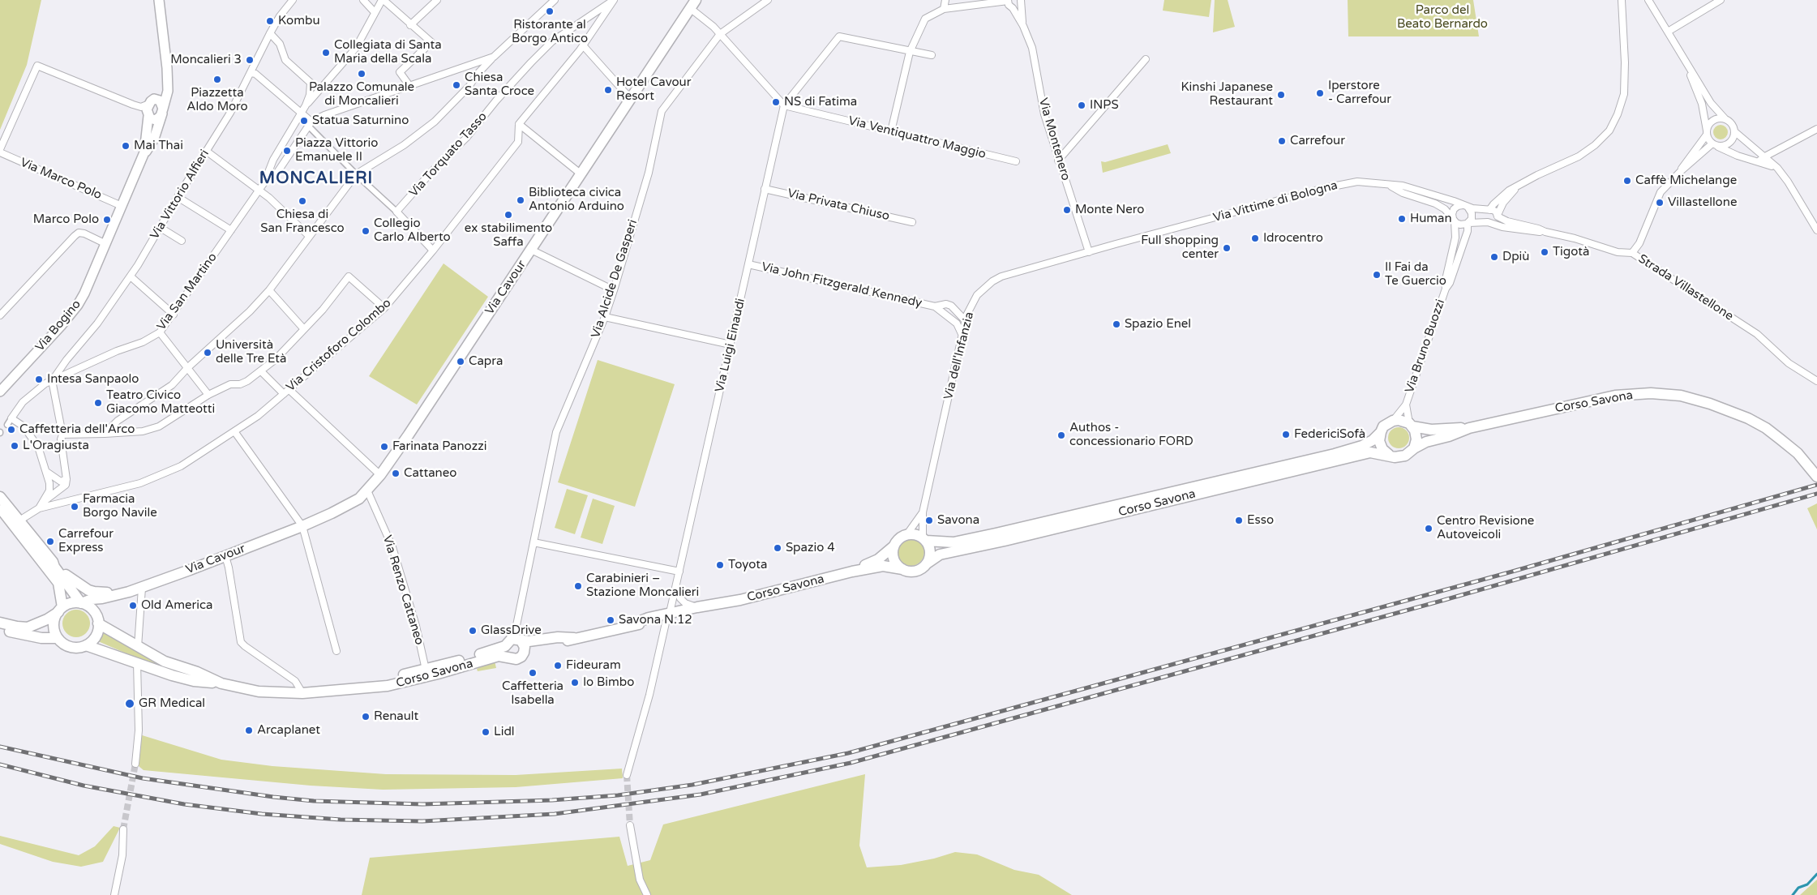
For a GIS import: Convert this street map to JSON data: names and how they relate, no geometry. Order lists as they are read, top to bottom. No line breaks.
{"streets":{"main road":["Via Cavour","Via Bogino","Corso Savona"],"street":["Via Ventiquattro Maggio","Via Montenero","Via Torquato Tasso","Via Marco Polo","Via Vittorio Alfieri","Via Vittime di Bologna","Via Privata Chiuso","Via Alcide De Gasperi","Via John Fitzgerald Kennedy","Strada Villastellone","Via San Martino","Via Cristoforo Colombo","Via Luigi Einaudi","Via Bruno Buozzi","Via dell'Infanzia","Via Renzo Cattaneo"]},"crossings":[["Via Ventiquattro Maggio","Via Luigi Einaudi"],["Via Montenero","Via Vittime di Bologna"],["Via Montenero","Via dell'Infanzia"],["Via Marco Polo","Via Bogino"],["Via Vittorio Alfieri","Via San Martino"],["Via Vittime di Bologna","Via Bruno Buozzi"],["Via Vittime di Bologna","Via dell'Infanzia"],["Via Privata Chiuso","Via Luigi Einaudi"],["Via Alcide De Gasperi","Corso Savona"],["Via John Fitzgerald Kennedy","Via Luigi Einaudi"],["Via John Fitzgerald Kennedy","Via dell'Infanzia"],["Via Cavour","Corso Savona"],["Via Cavour","Via Renzo Cattaneo"],["Via Luigi Einaudi","Corso Savona"],["Via Bruno Buozzi","Corso Savona"],["Via dell'Infanzia","Corso Savona"],["Corso Savona","Via Renzo Cattaneo"]],"districts":["MONCALIERI"],"parks":["Parco del Beato Bernardo"],"places":["Ristorante al Borgo Antico","Kombu","Collegiata di Santa Maria della Scala","Moncalieri 3","Palazzo Comunale di Moncalieri","Piazzetta Aldo Moro","Chiesa Santa Croce","Hotel Cavour Resort","Iperstore - Carrefour","Kinshi Japanese Restaurant","NS di Fatima","INPS","Statua Saturnino","Carrefour","Mai Thai","Piazza Vittorio Emanuele II","Caffè Michelange","Biblioteca civica Antonio Arduino","Chiesa di San Francesco","Villastellone","Monte Nero","ex stabilimento Saffa","Human","Marco Polo","Collegio Carlo Alberto","Idrocentro","Full shopping center","Tigotà","Dpiù","Il Fai da Te Guercio","Spazio Enel","Università delle Tre Età","Capra","Intesa Sanpaolo","Teatro Civico Giacomo Matteotti","Caffetteria dell'Arco","FedericiSofà","Authos - concessionario FORD","L'Oragiusta","Farinata Panozzi","Cattaneo","Farmacia Borgo Navile","Savona","Esso","Centro Revisione Autoveicoli","Carrefour Express","Spazio 4","Toyota","Carabinieri – Stazione Moncalieri","Old America","Savona N.12","GlassDrive","Fideuram","Caffetteria Isabella","Io Bimbo","GR Medical","Renault","Arcaplanet","Lidl"]}
